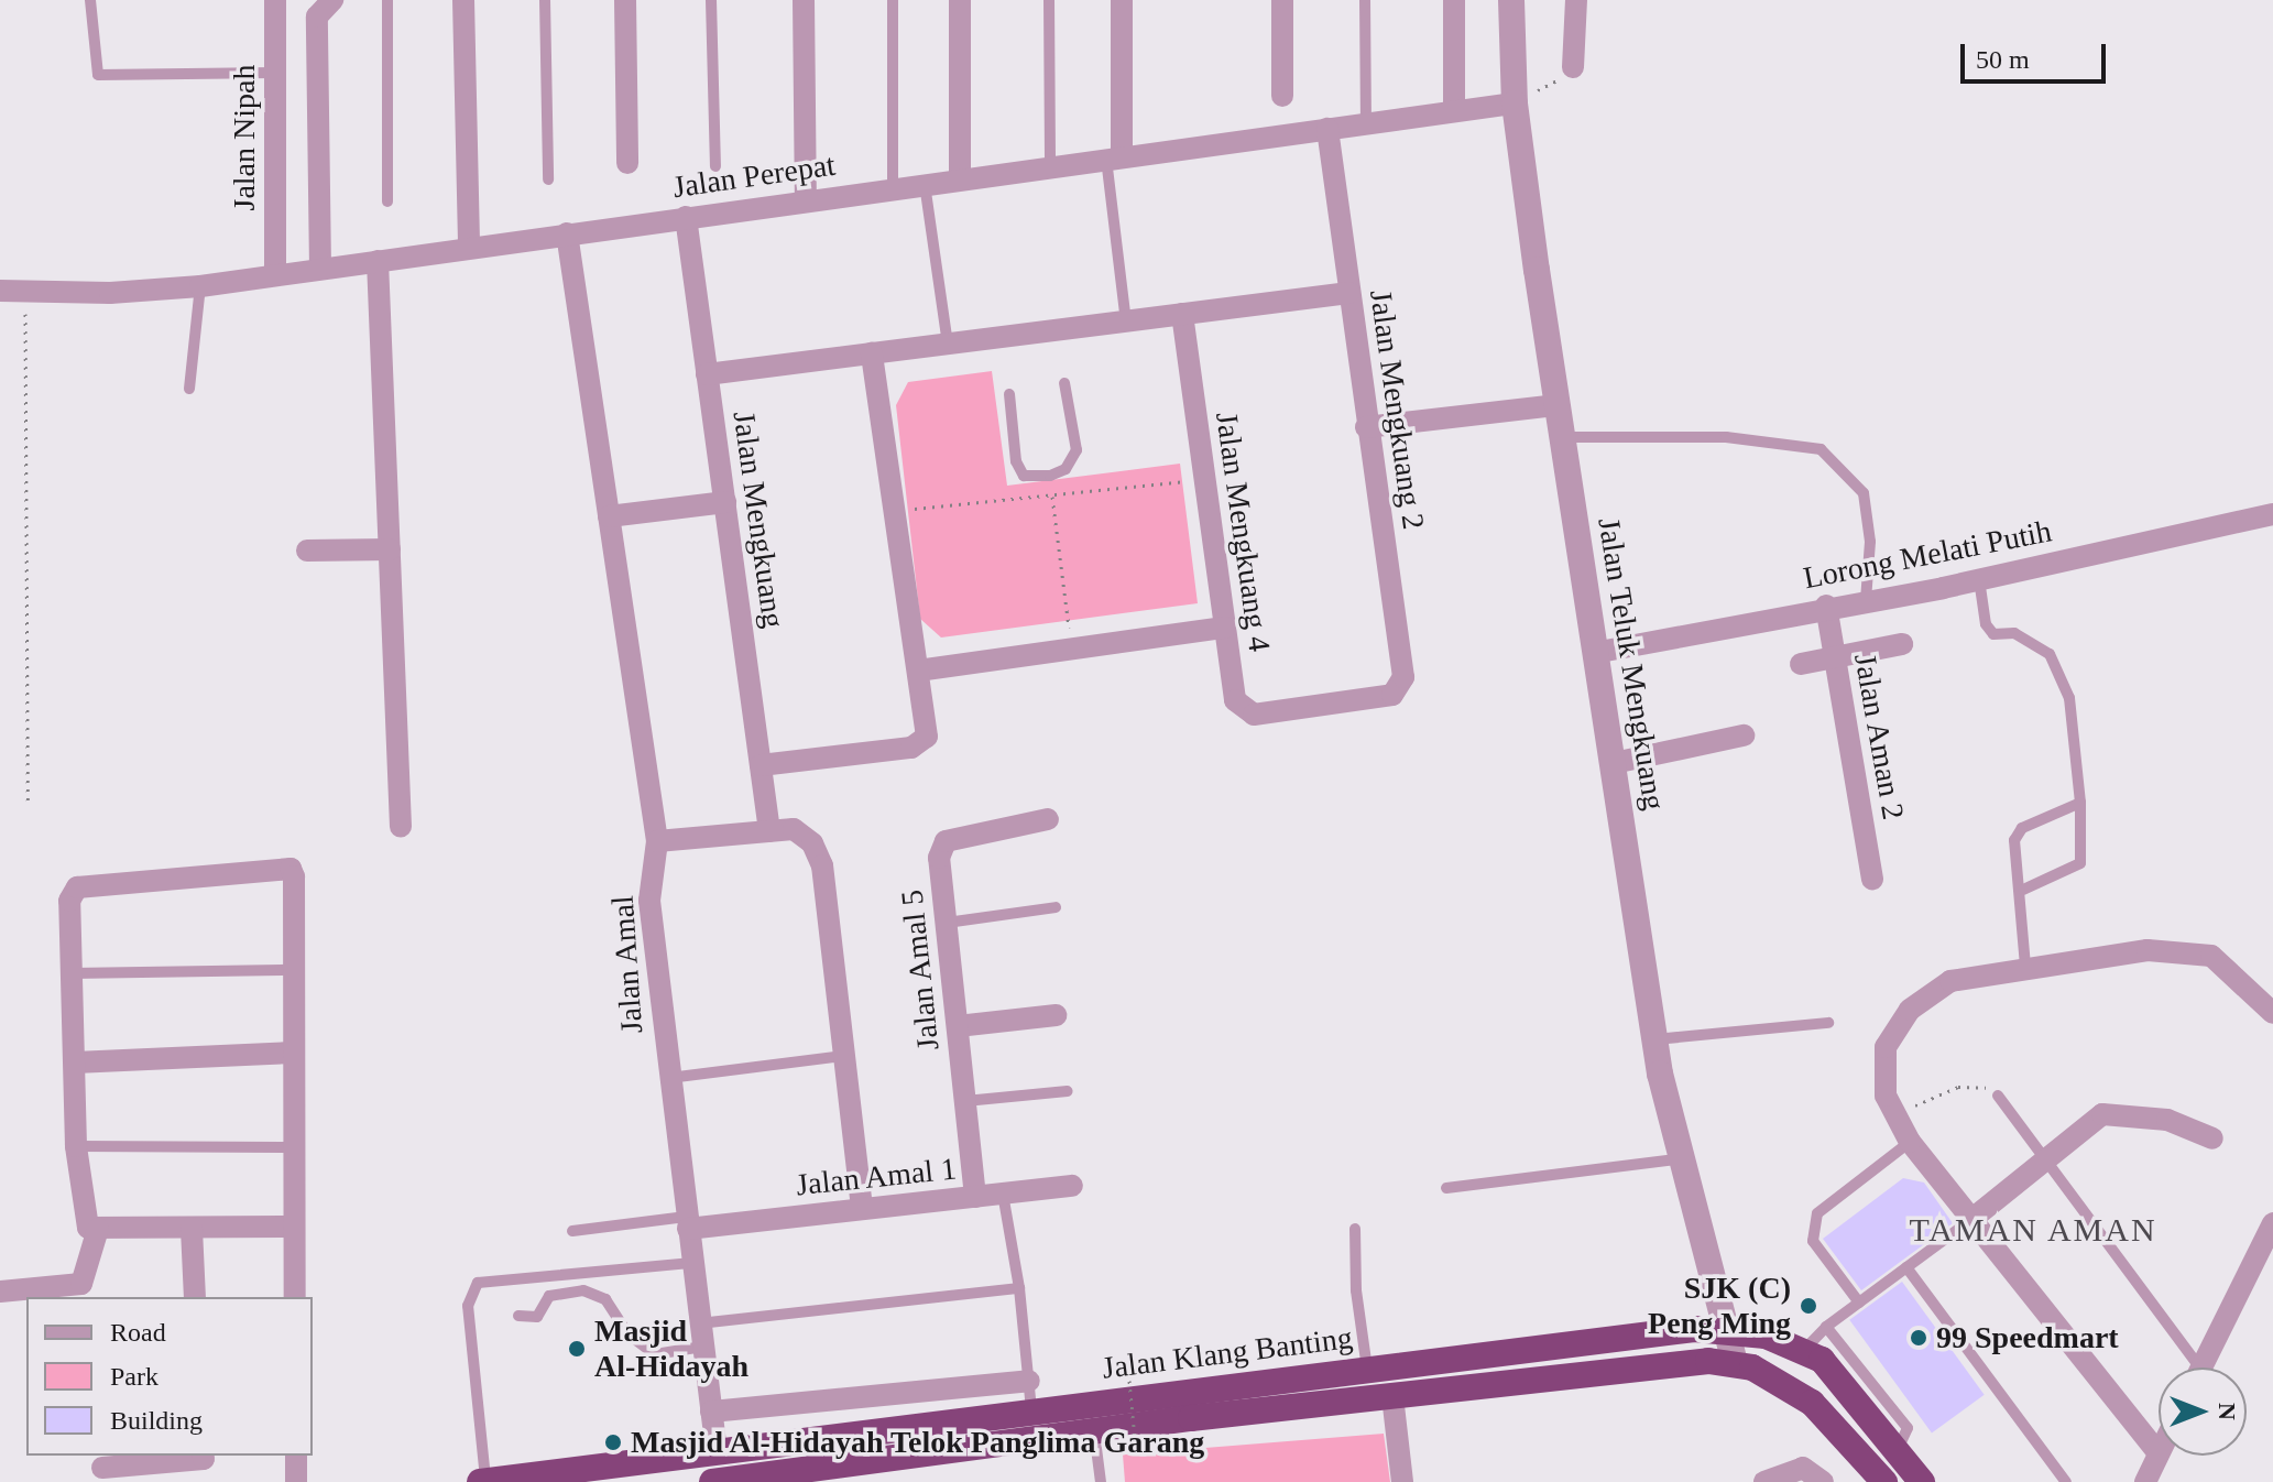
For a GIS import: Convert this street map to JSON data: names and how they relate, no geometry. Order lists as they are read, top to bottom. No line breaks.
{"streets":{"highway":["Jalan Klang Banting"],"street":["Jalan Nipah","Jalan Perepat","Jalan Mengkuang 2","Jalan Mengkuang","Jalan Mengkuang 4","Lorong Melati Putih","Jalan Teluk Mengkuang","Jalan Aman 2","Jalan Amal","Jalan Amal 5","Jalan Amal 1"]},"crossings":[["Jalan Nipah","Jalan Perepat"],["Jalan Perepat","Jalan Mengkuang 2"],["Jalan Perepat","Jalan Mengkuang"],["Jalan Perepat","Jalan Teluk Mengkuang"],["Jalan Mengkuang 2","Jalan Mengkuang 4"],["Jalan Mengkuang","Jalan Amal"],["Lorong Melati Putih","Jalan Teluk Mengkuang"],["Lorong Melati Putih","Jalan Aman 2"],["Jalan Teluk Mengkuang","Jalan Klang Banting"],["Jalan Amal","Jalan Amal 1"],["Jalan Amal","Jalan Klang Banting"],["Jalan Amal 5","Jalan Amal 1"]],"districts":["TAMAN AMAN"],"places":["SJK (C) Peng Ming","99 Speedmart","Masjid Al-Hidayah","Masjid Al-Hidayah Telok Panglima Garang"],"legend":["Road","Park","Building"],"scale_bar":"50 m","north":"right"}
